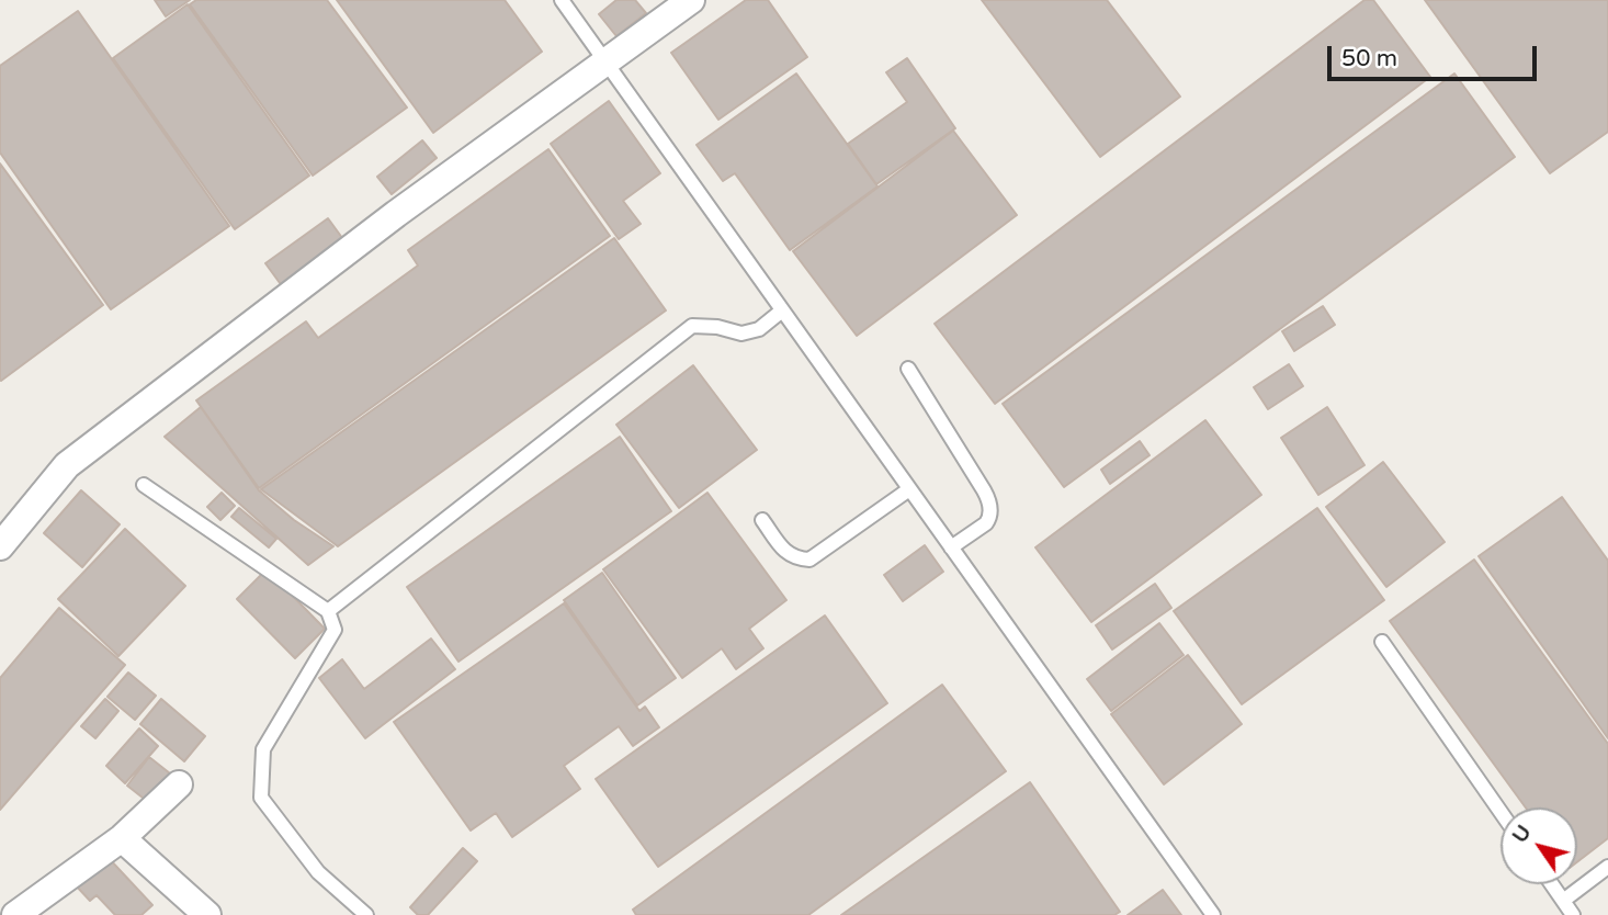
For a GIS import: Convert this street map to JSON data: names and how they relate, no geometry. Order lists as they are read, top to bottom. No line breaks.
{"scale_bar":"50 m","north":"top left"}
